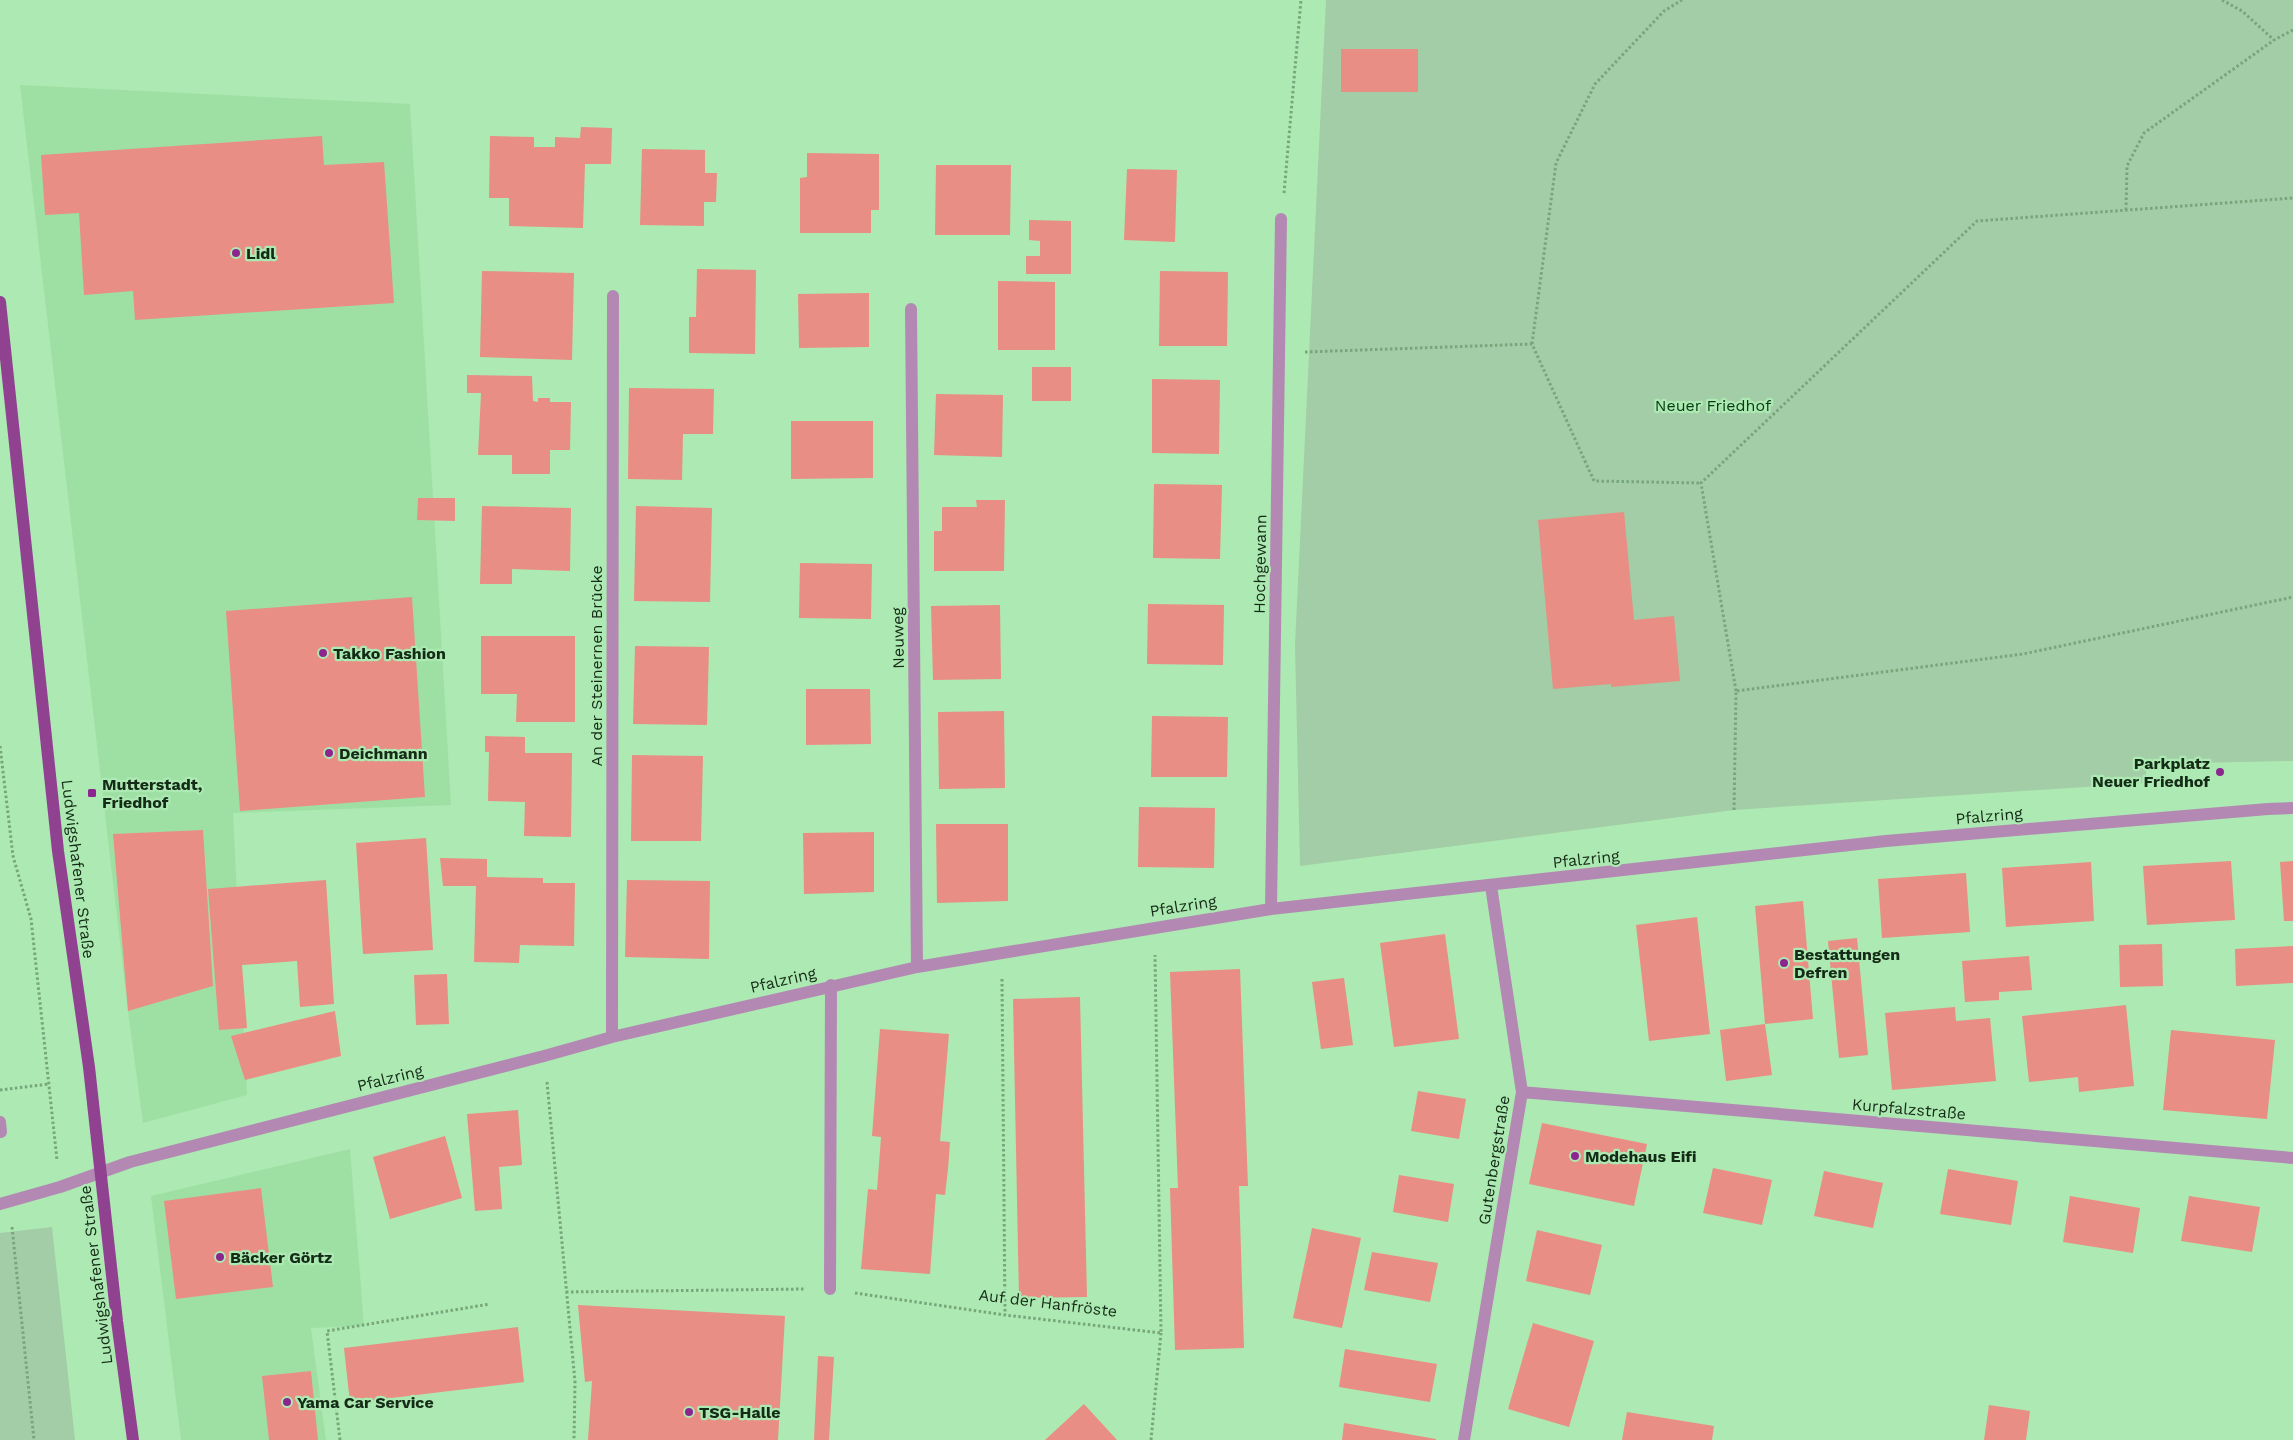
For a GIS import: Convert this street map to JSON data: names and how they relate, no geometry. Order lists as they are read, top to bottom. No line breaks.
{"streets":{"main road":["Ludwigshafener Straße"],"street":["Hochgewann","Neuweg","An der Steinernen Brücke","Pfalzring","Kurpfalzstraße","Gutenbergstraße"],"path":["Auf der Hanfröste"]},"crossings":[["Hochgewann","Pfalzring"],["Neuweg","Pfalzring"],["An der Steinernen Brücke","Pfalzring"],["Pfalzring","Ludwigshafener Straße"],["Pfalzring","Gutenbergstraße"],["Kurpfalzstraße","Gutenbergstraße"]],"parks":["Neuer Friedhof"],"places":{"other":["Lidl","Takko Fashion","Deichmann","Parkplatz Neuer Friedhof","Bestattungen Defren","Modehaus Eifi","Bäcker Görtz","Yama Car Service","TSG-Halle"],"transit":["Mutterstadt, Friedhof"]}}
